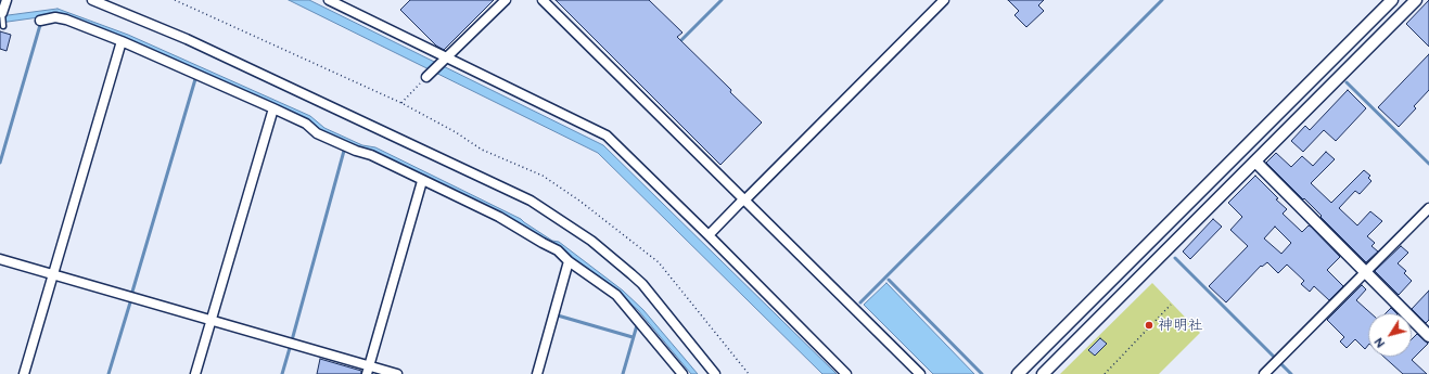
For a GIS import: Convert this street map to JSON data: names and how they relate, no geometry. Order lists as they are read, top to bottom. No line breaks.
{"places":["神明社"],"north":"bottom left"}
